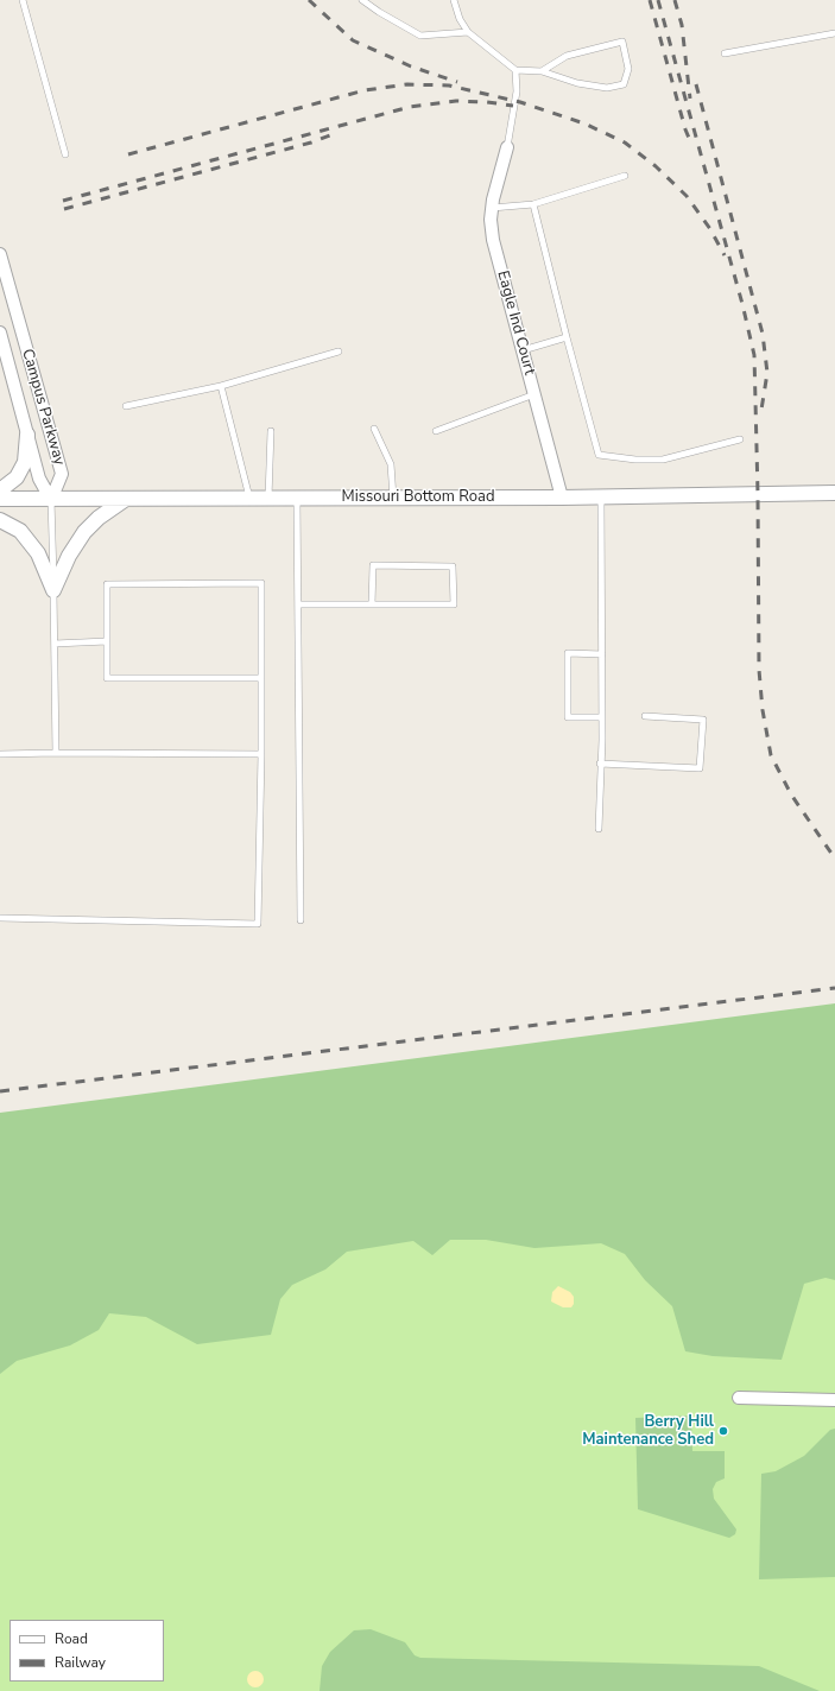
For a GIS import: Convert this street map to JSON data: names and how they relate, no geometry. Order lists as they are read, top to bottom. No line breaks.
{"streets":{"street":["Eagle Ind Court","Campus Parkway","Missouri Bottom Road"]},"crossings":[["Eagle Ind Court","Missouri Bottom Road"],["Campus Parkway","Missouri Bottom Road"]],"places":["Berry Hill Maintenance Shed"],"legend":["Road","Railway"]}
